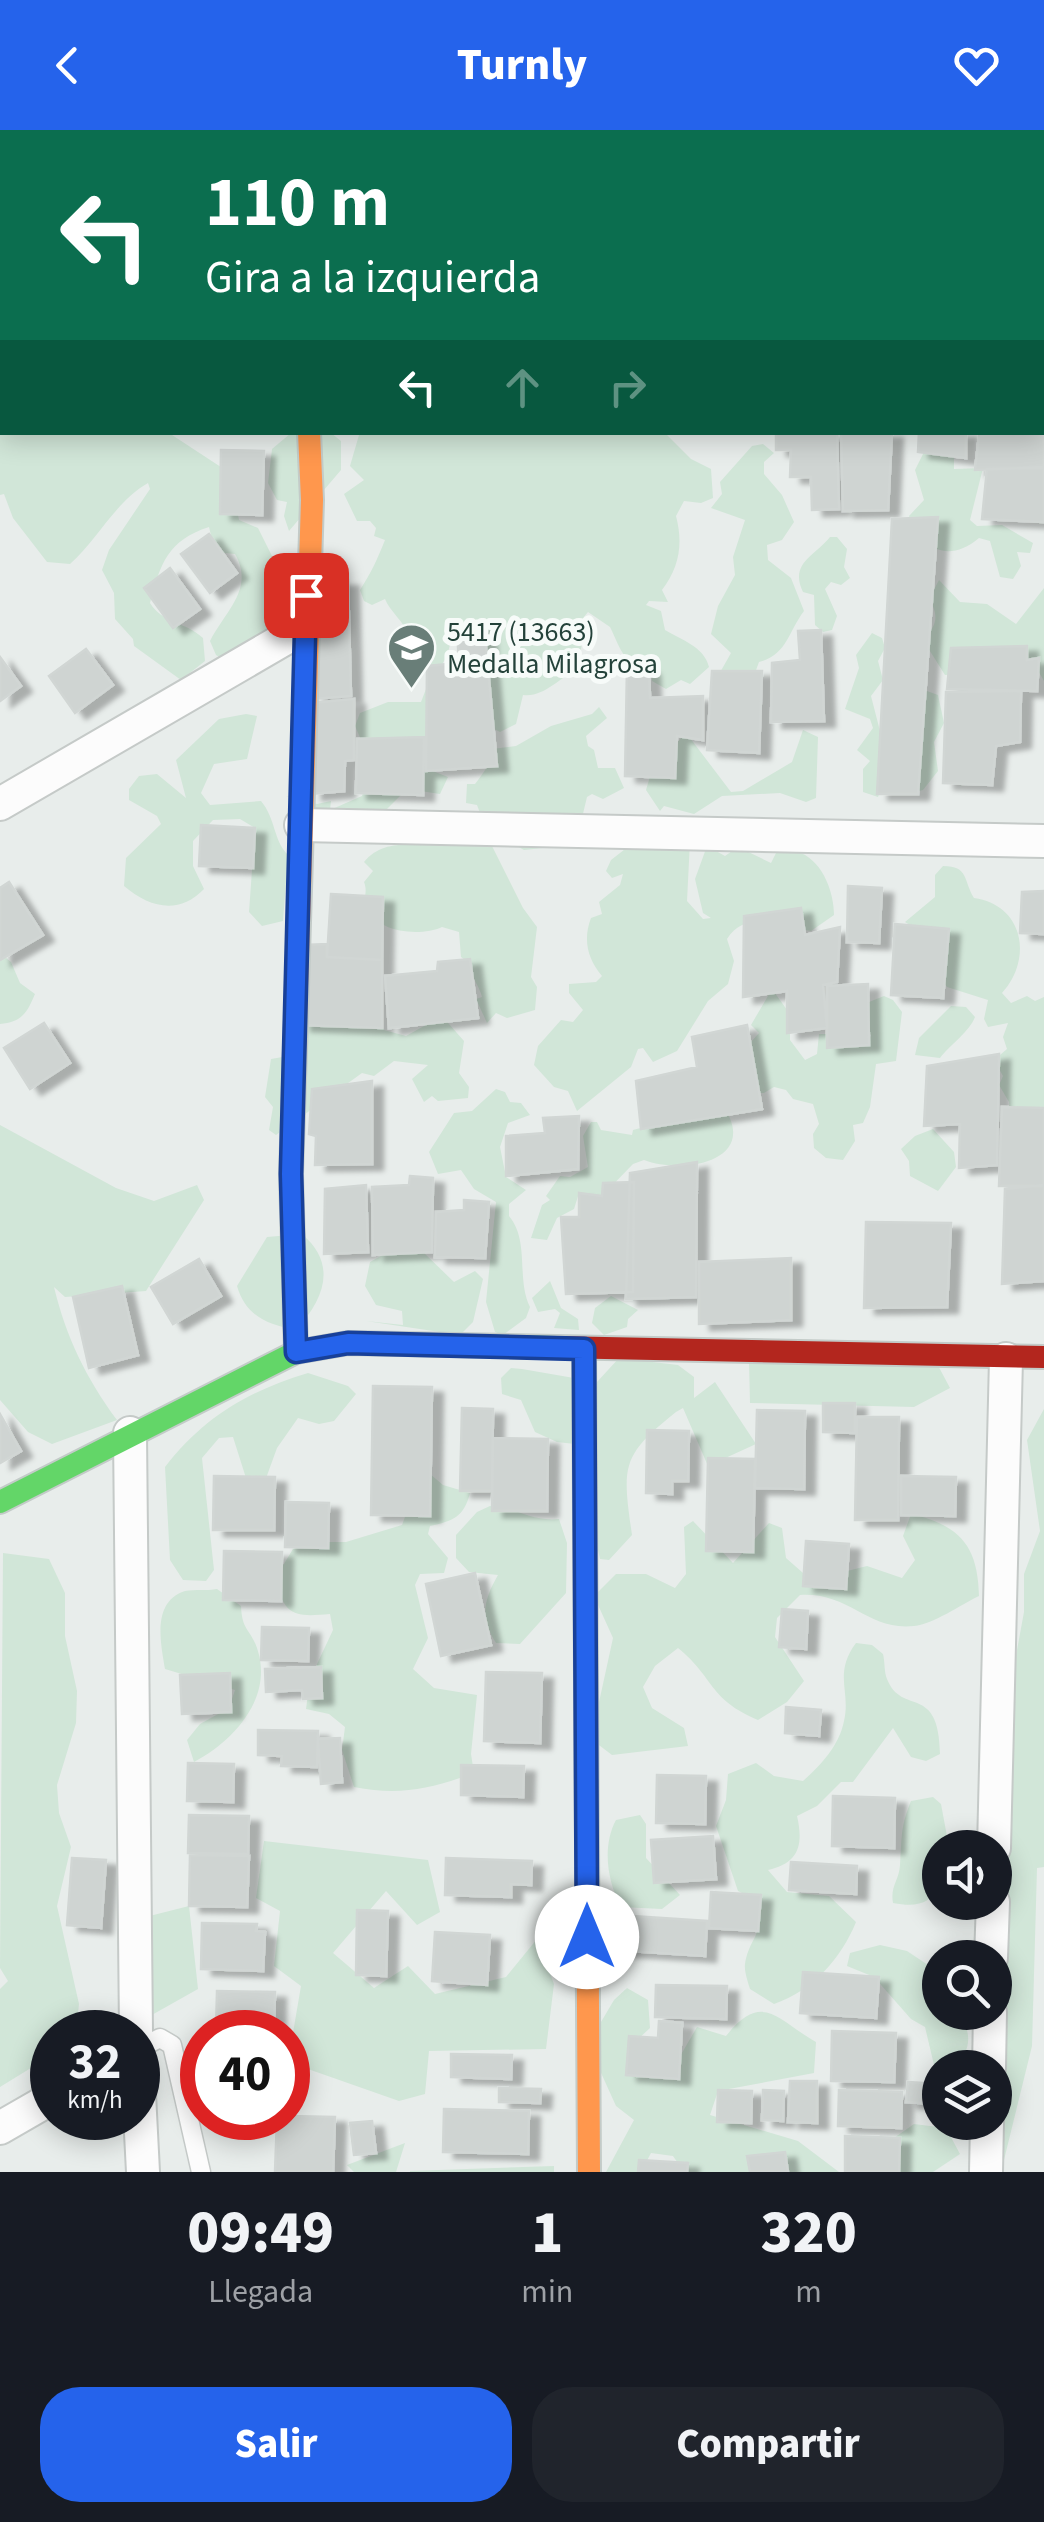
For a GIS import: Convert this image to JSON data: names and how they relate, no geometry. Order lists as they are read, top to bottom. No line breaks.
{"places":{"school or university":["5417 (13663) Medalla Milagrosa"]},"page":{"header":"Turnly","turn":["110 m","Gira a la izquierda"],"speed":"32 km/h","limit":"40","eta":["09:49","Llegada","1","min","320","m"],"buttons":["Salir","Compartir"]}}
